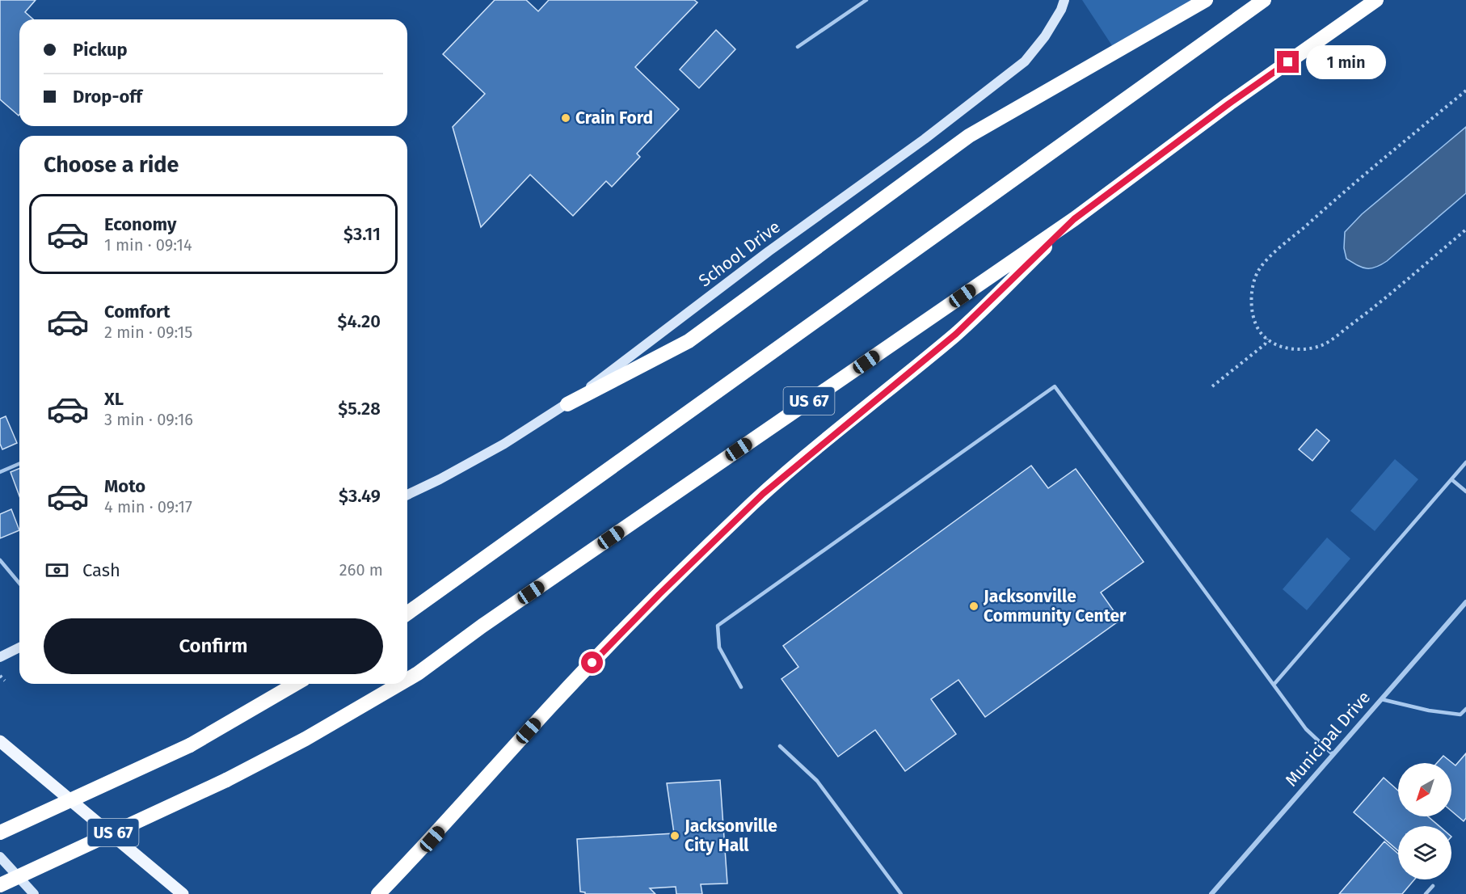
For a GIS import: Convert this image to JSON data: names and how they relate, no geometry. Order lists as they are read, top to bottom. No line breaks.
{"streets":{"highway":["US 67"],"street":["School Drive","Municipal Drive"]},"places":["Crain Ford","Jacksonville Community Center","Jacksonville City Hall"],"north":"bottom left","page":{"banner":["Pickup","Drop-off"],"bubble":"1 min","heading":"Choose a ride","list":[{"name":"Economy","note":"1 min · 09:14","value":"$3.11"},{"name":"Comfort","note":"2 min · 09:15","value":"$4.20"},{"name":"XL","note":"3 min · 09:16","value":"$5.28"},{"name":"Moto","note":"4 min · 09:17","value":"$3.49"}],"pay":["Cash","260 m"],"buttons":"Confirm"}}
